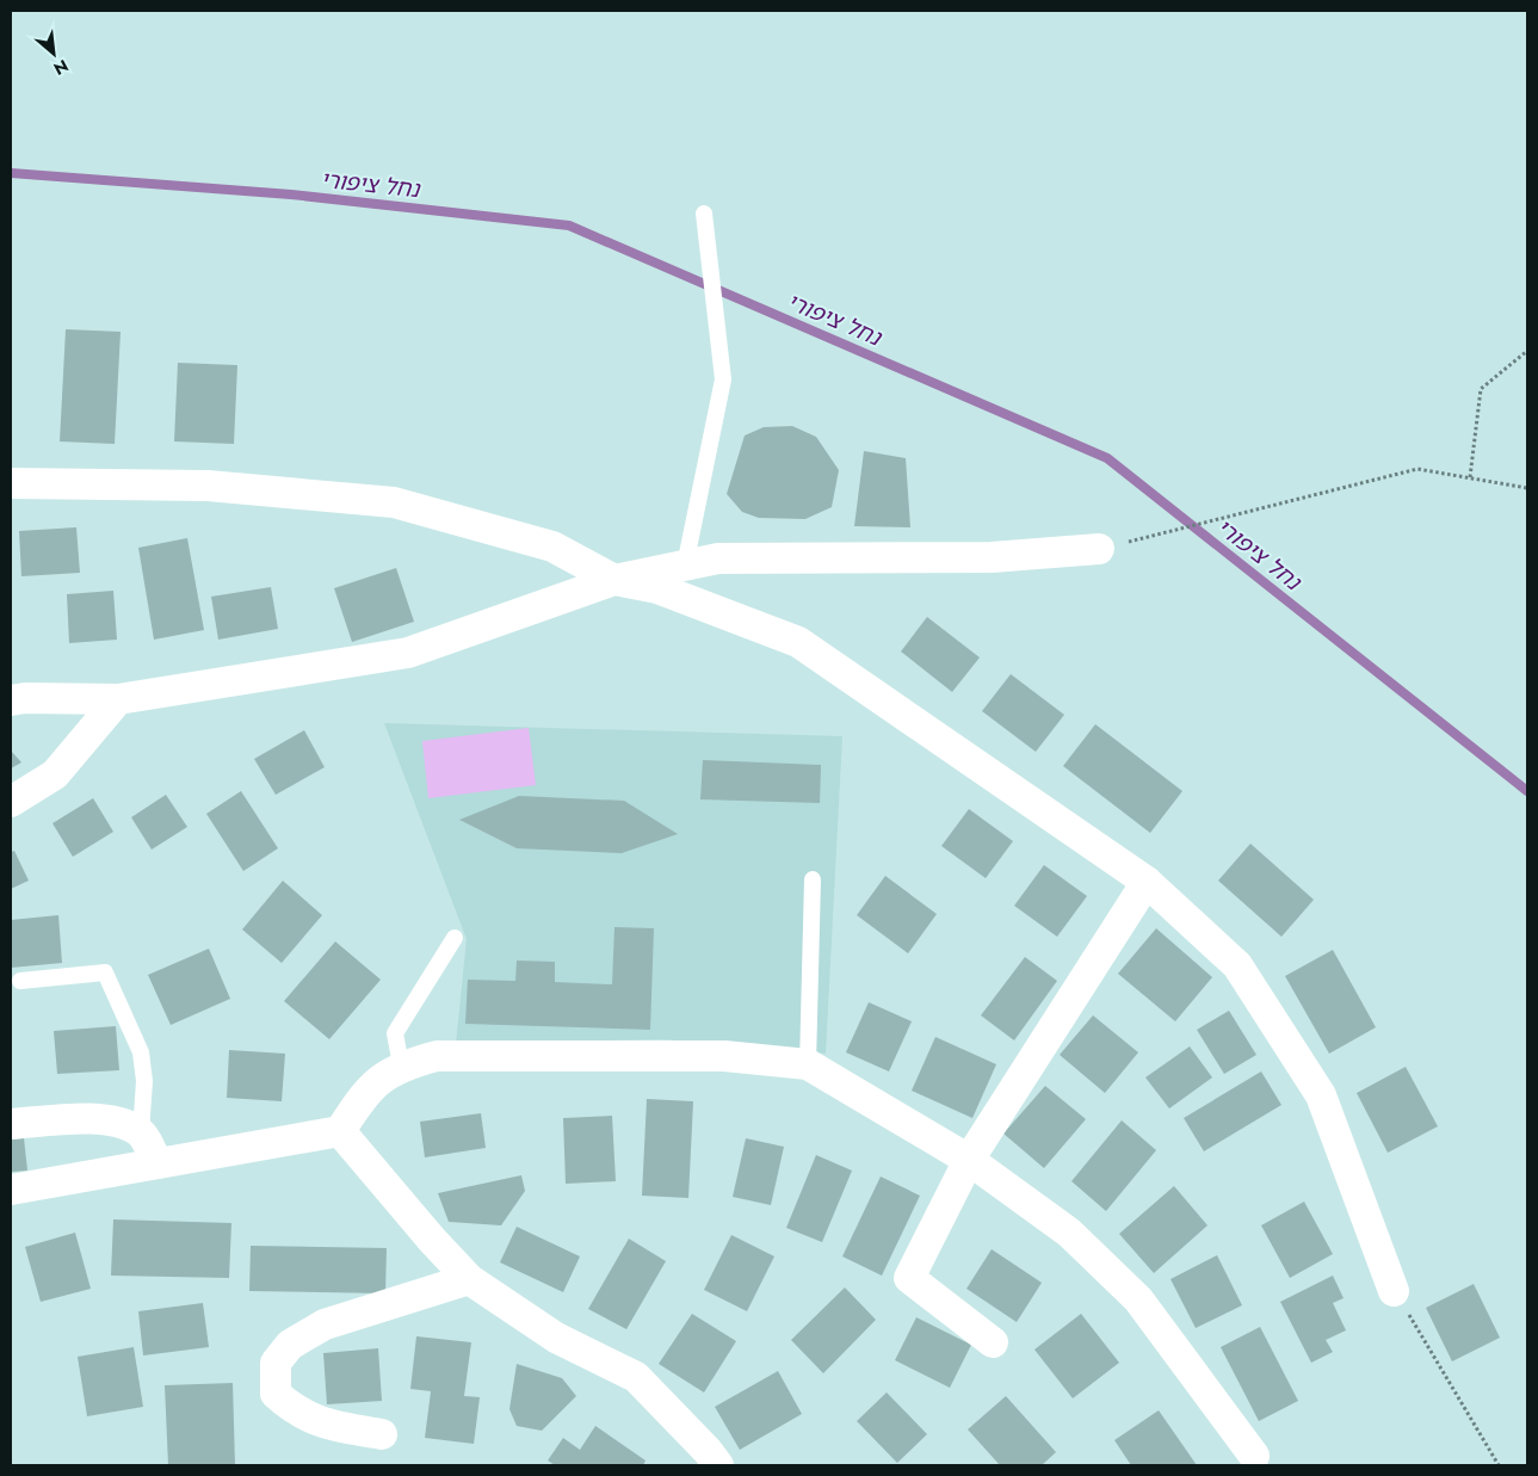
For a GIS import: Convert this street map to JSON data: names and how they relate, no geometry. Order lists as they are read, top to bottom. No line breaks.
{"water":["נחל ציפורי"],"north":"bottom right"}
